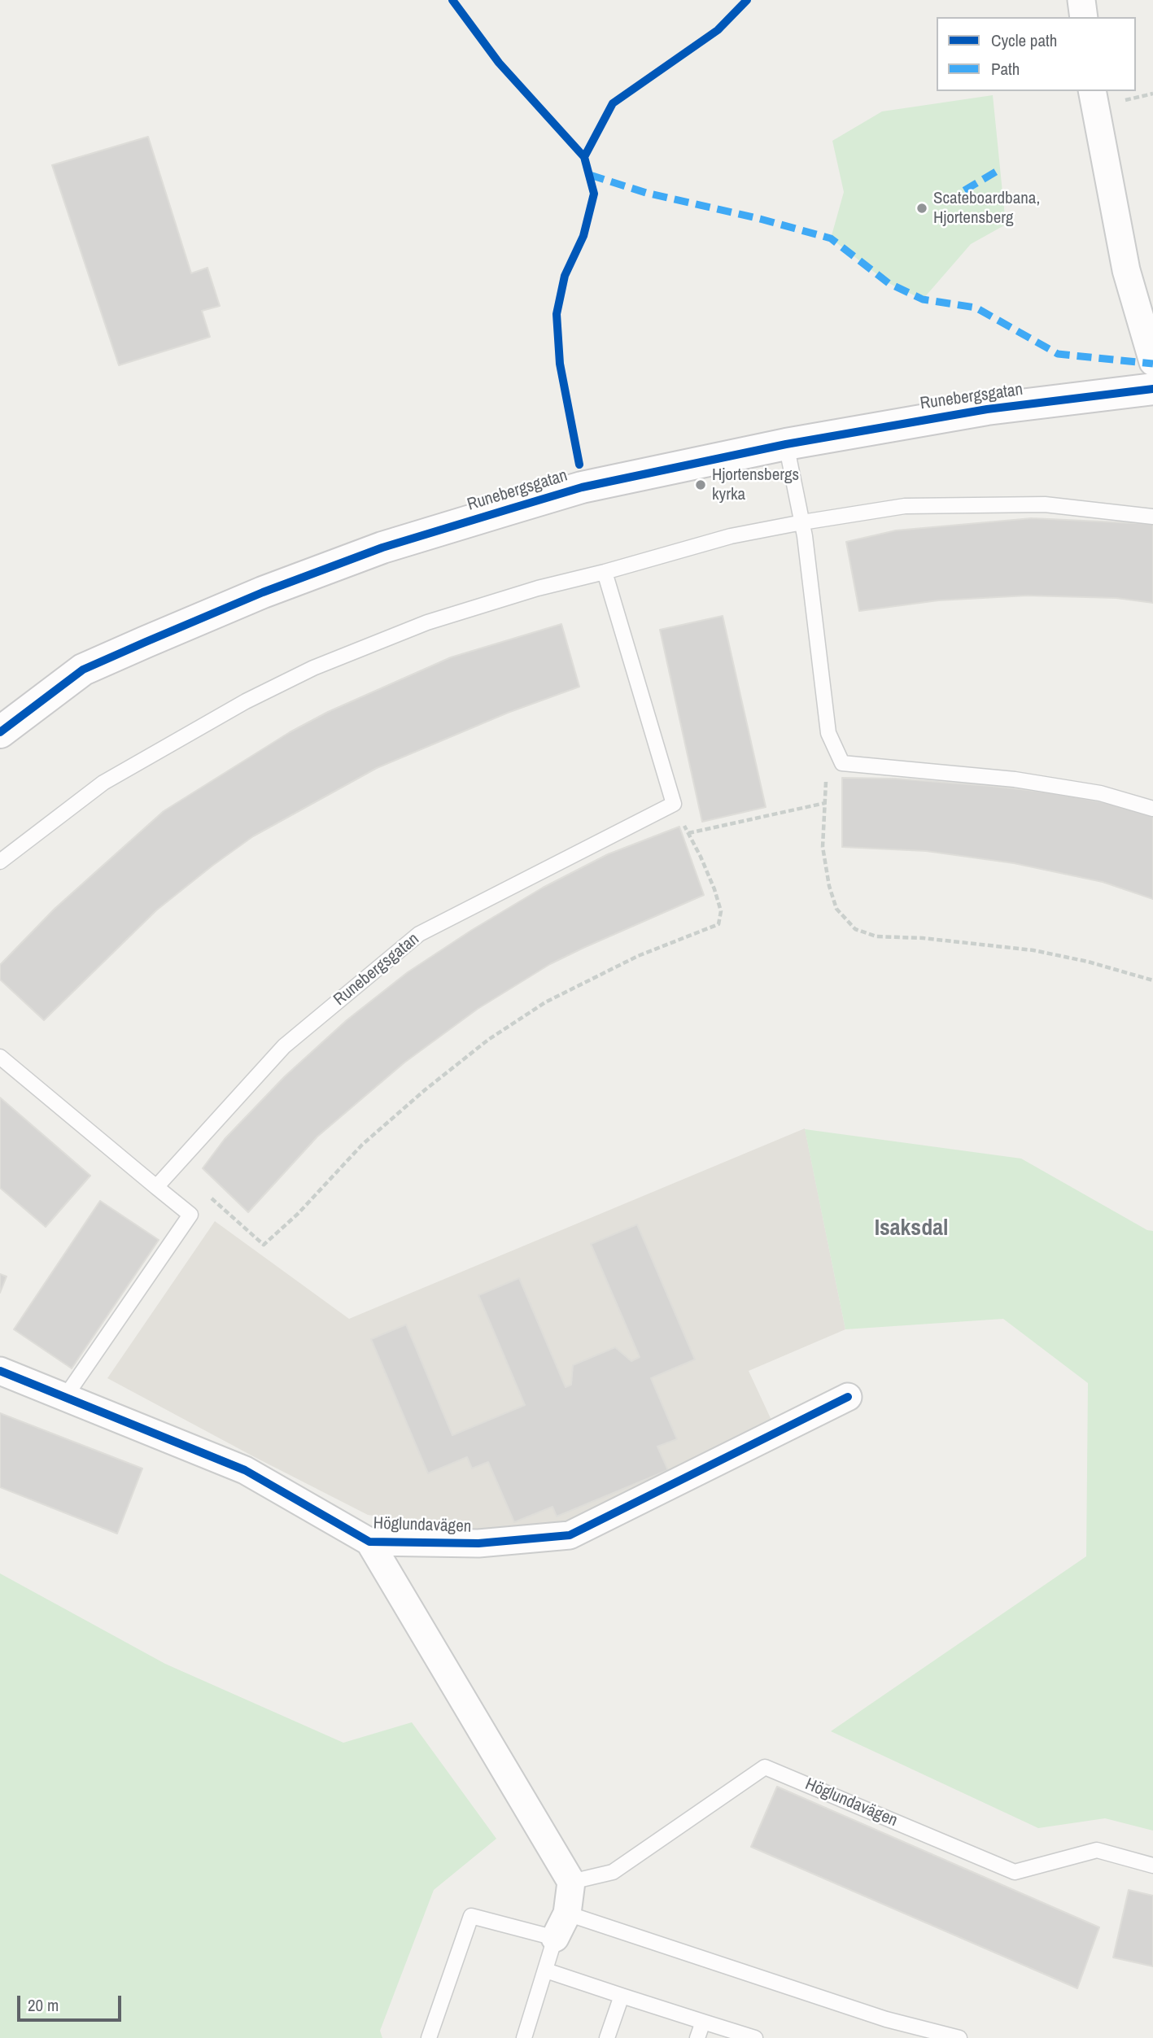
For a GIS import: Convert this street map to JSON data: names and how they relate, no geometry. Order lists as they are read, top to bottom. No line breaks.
{"streets":{"street":["Runebergsgatan","Höglundavägen"]},"districts":["Isaksdal"],"places":["Scateboardbana, Hjortensberg","Hjortensbergs kyrka"],"legend":["Cycle path","Path"],"scale_bar":"20 m"}
